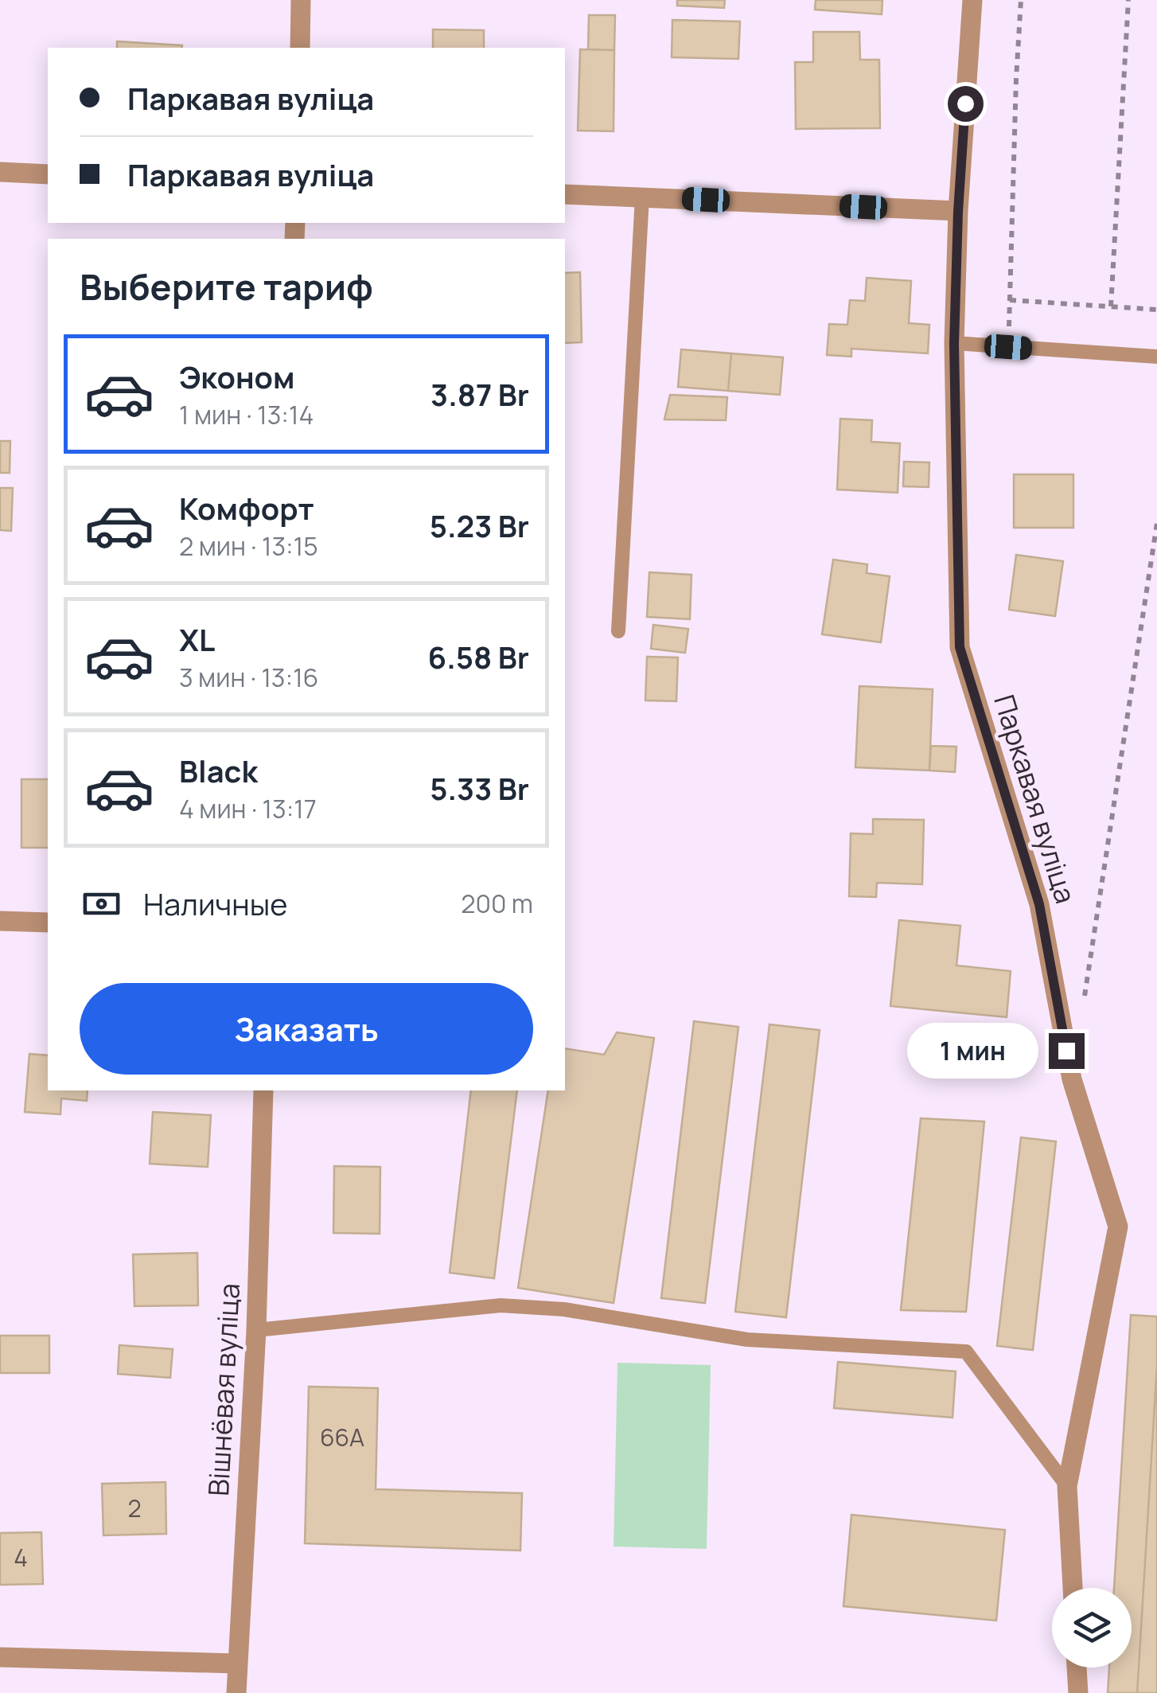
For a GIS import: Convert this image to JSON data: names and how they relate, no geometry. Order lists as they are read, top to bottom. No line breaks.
{"streets":{"street":["Паркавая вуліца","Вішнёвая вуліца"]},"house_numbers":["66А","2","4"],"page":{"banner":["Паркавая вуліца","Паркавая вуліца"],"heading":"Выберите тариф","list":[{"name":"Эконом","note":"1 мин · 13:14","value":"3.87 Br"},{"name":"Комфорт","note":"2 мин · 13:15","value":"5.23 Br"},{"name":"XL","note":"3 мин · 13:16","value":"6.58 Br"},{"name":"Black","note":"4 мин · 13:17","value":"5.33 Br"}],"pay":["Наличные","200 m"],"buttons":"Заказать","bubble":"1 мин"}}
